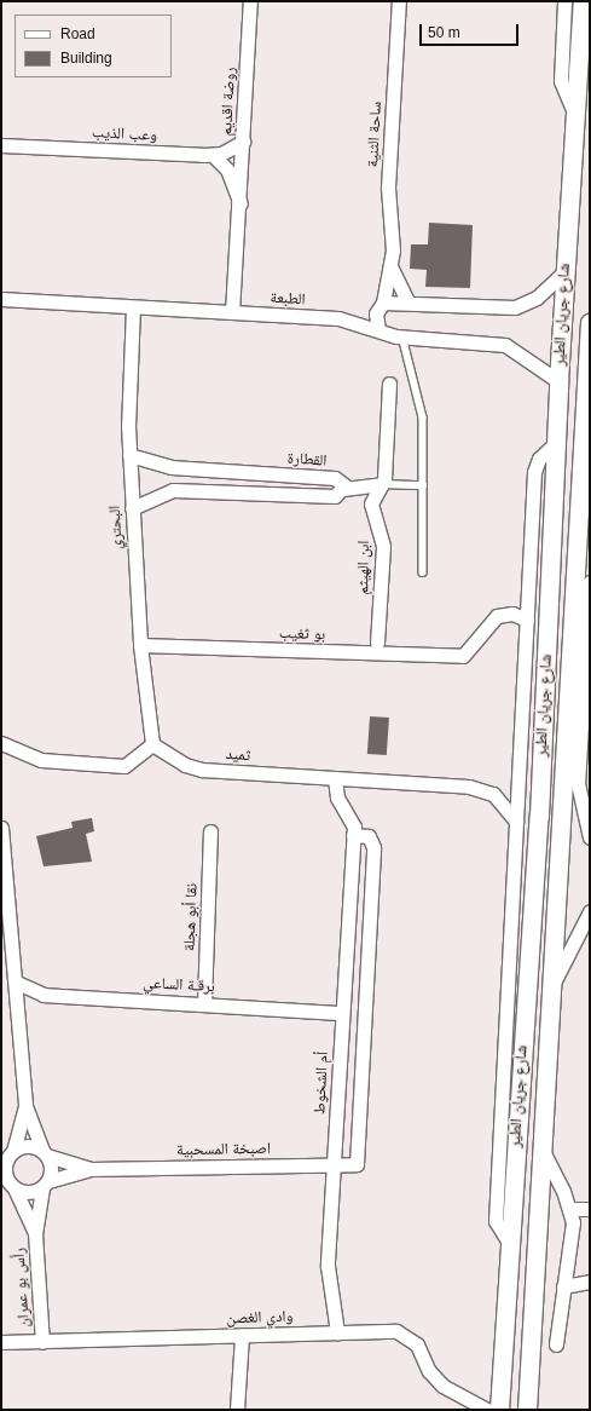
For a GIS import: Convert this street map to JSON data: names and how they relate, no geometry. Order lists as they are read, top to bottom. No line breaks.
{"streets":{"street":["روضة اقديم","وعب الذيب","ساحة الثنية","الطبعة","شارع جريان الطير","القطارة","البحتري","ابن الهيثم","بو ثغيب","ثميد","نقا أبو هجلة","برقـة الساعي","أم الشخوط","اصبخة المسحبية","رأس بو عمران","وادي الغصن"]},"crossings":[["روضة اقديم","وعب الذيب"],["روضة اقديم","الطبعة"],["ساحة الثنية","الطبعة"],["الطبعة","شارع جريان الطير"],["الطبعة","البحتري"],["القطارة","البحتري"],["البحتري","بو ثغيب"],["البحتري","ثميد"],["ثميد","أم الشخوط"],["نقا أبو هجلة","برقـة الساعي"],["برقـة الساعي","أم الشخوط"],["أم الشخوط","اصبخة المسحبية"],["أم الشخوط","وادي الغصن"],["اصبخة المسحبية","رأس بو عمران"],["رأس بو عمران","وادي الغصن"]],"legend":["Road","Building"],"scale_bar":"50 m"}
